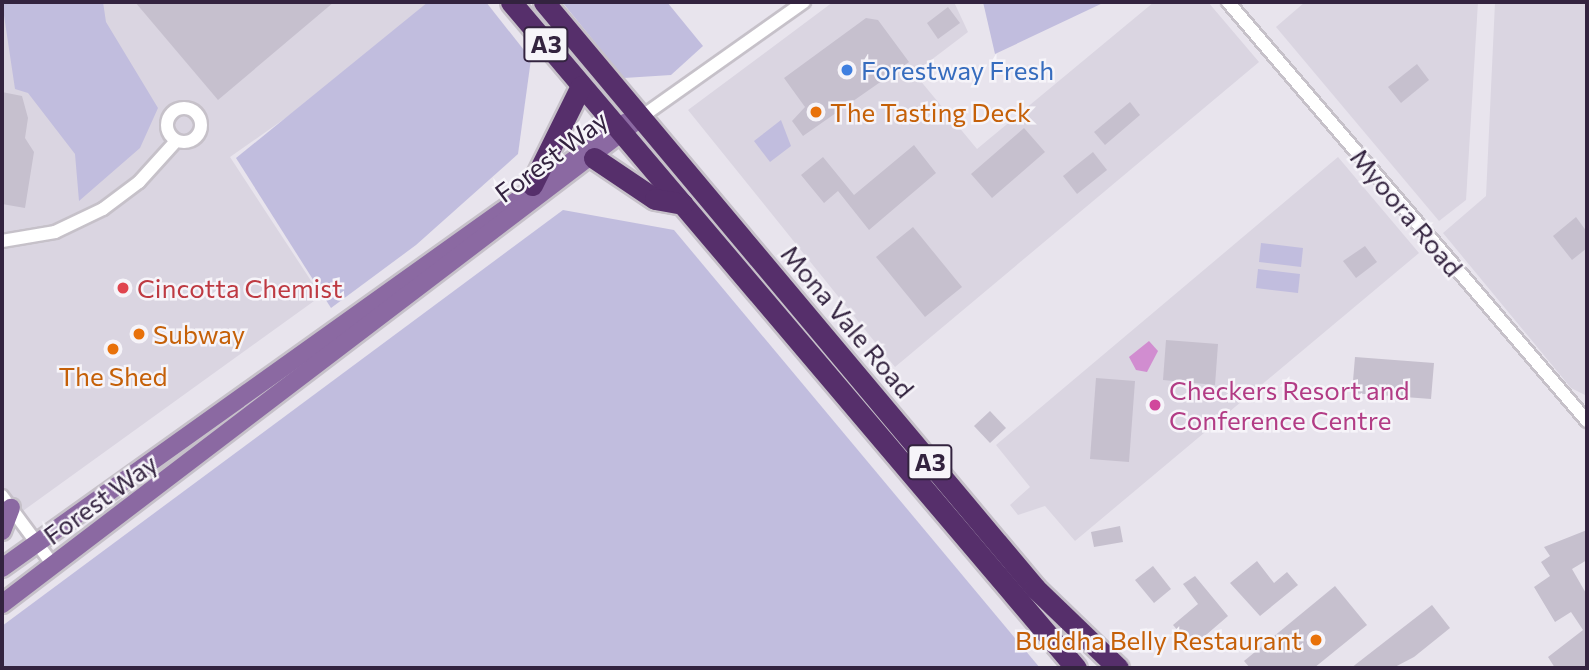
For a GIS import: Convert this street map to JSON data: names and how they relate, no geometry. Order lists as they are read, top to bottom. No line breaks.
{"streets":{"highway":["A3","Mona Vale Road"],"main road":["Forest Way"],"street":["Myoora Road"]},"crossings":[["Forest Way","Mona Vale Road"]],"places":["Forestway Fresh","The Tasting Deck","Cincotta Chemist","Subway","The Shed","Checkers Resort and Conference Centre","Buddha Belly Restaurant"]}
